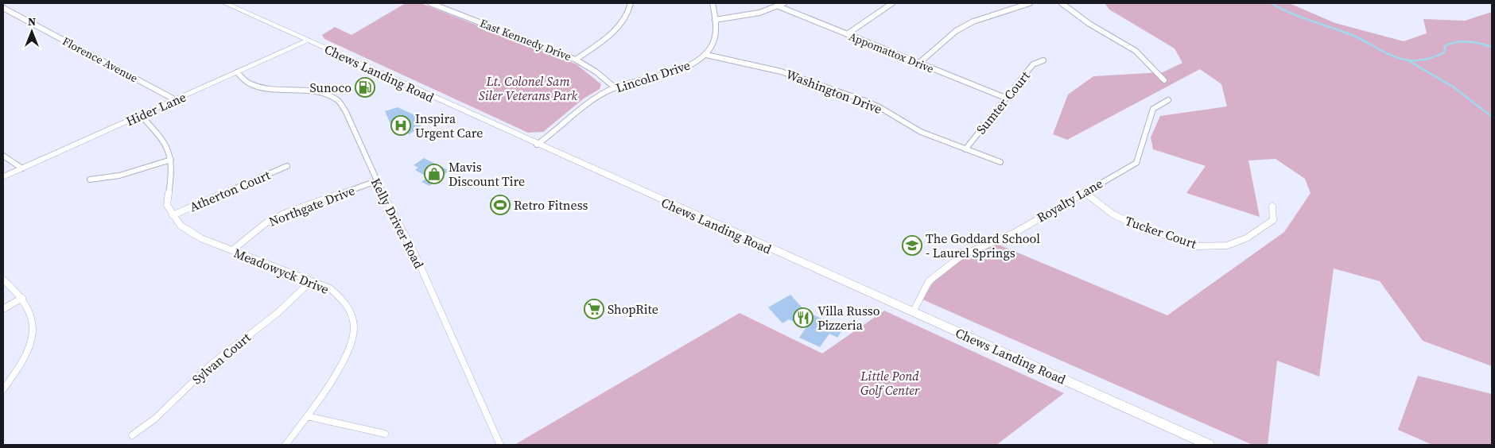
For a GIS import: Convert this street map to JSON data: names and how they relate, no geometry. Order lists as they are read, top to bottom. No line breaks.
{"streets":{"main road":["Chews Landing Road"],"street":["East Kennedy Drive","Appomattox Drive","Florence Avenue","Lincoln Drive","Washington Drive","Sumter Court","Hider Lane","Atherton Court","Royalty Lane","Northgate Drive","Kelly Driver Road","Tucker Court","Meadowyck Drive","Sylvan Court"]},"crossings":[["East Kennedy Drive","Lincoln Drive"],["Appomattox Drive","Sumter Court"],["Florence Avenue","Hider Lane"],["Chews Landing Road","Lincoln Drive"],["Chews Landing Road","Hider Lane"],["Chews Landing Road","Royalty Lane"],["Lincoln Drive","Washington Drive"],["Washington Drive","Sumter Court"],["Hider Lane","Kelly Driver Road"],["Atherton Court","Meadowyck Drive"],["Royalty Lane","Tucker Court"],["Northgate Drive","Kelly Driver Road"],["Northgate Drive","Meadowyck Drive"],["Meadowyck Drive","Sylvan Court"]],"parks":["Lt. Colonel Sam Siler Veterans Park","Little Pond Golf Center"],"places":{"fuel station":["Sunoco"],"hospital":["Inspira Urgent Care"],"shop":["Mavis Discount Tire"],"sports":["Retro Fitness"],"school or university":["The Goddard School - Laurel Springs"],"supermarket":["ShopRite"],"restaurant":["Villa Russo Pizzeria"]},"north":"top"}
